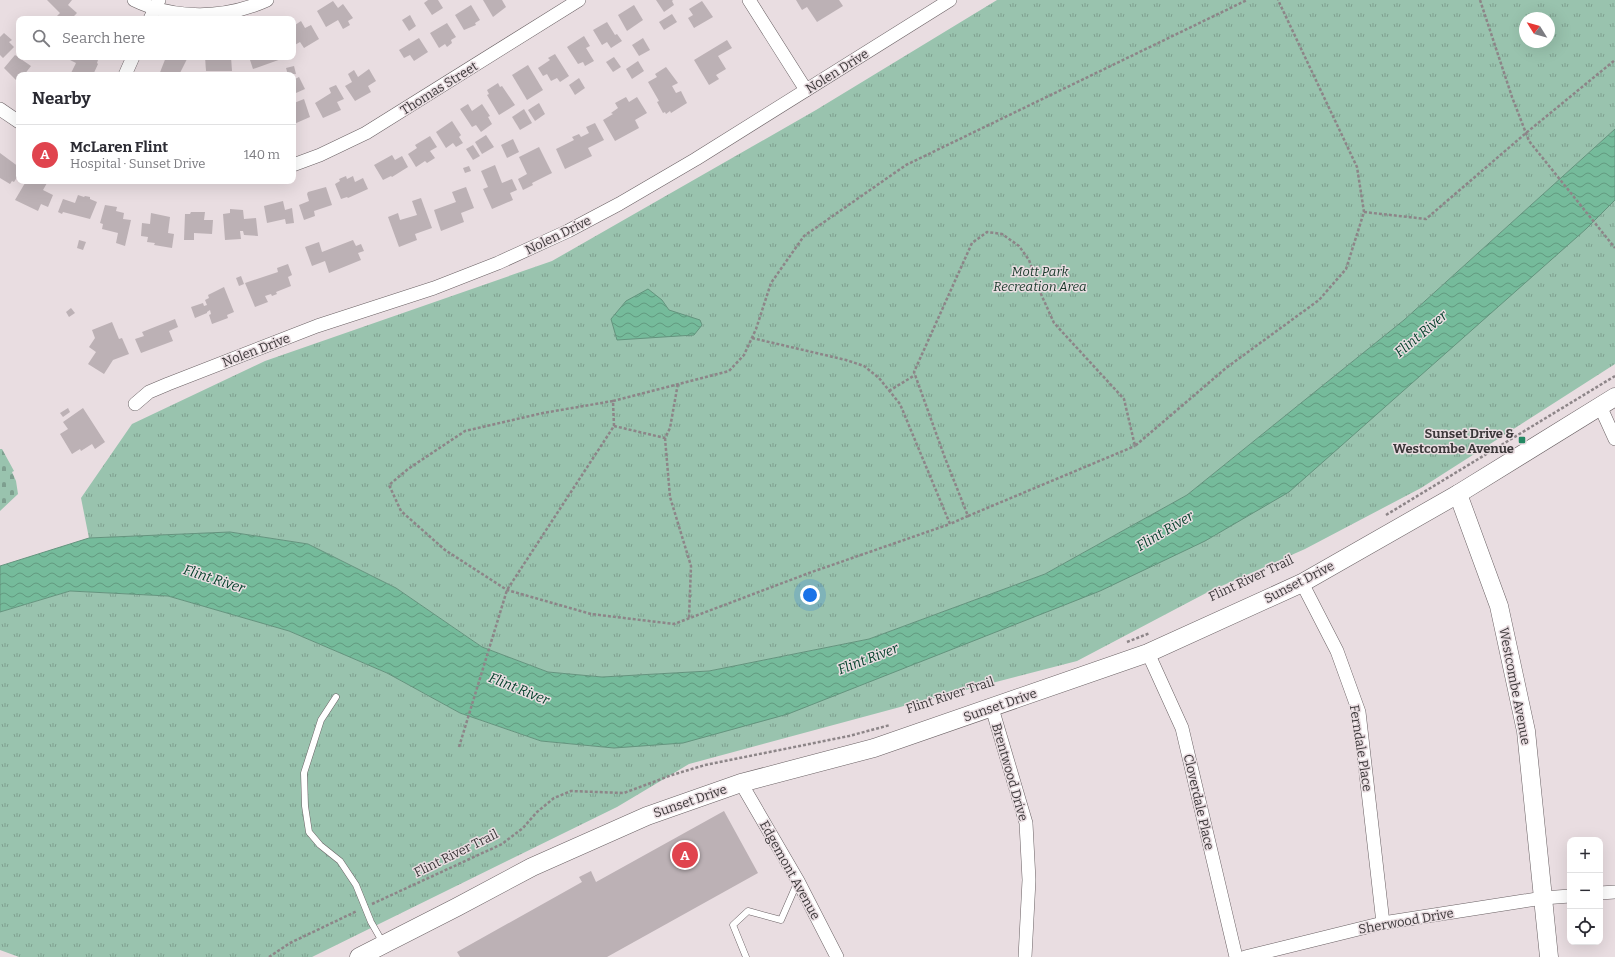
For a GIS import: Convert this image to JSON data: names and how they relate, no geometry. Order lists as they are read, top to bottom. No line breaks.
{"streets":{"street":["Nolen Drive","Thomas Street","Sunset Drive","Westcombe Avenue","Ferndale Place","Brentwood Drive","Cloverdale Place","Edgemont Avenue","Sherwood Drive"],"path":["Flint River Trail"]},"crossings":[["Sunset Drive","Westcombe Avenue"],["Sunset Drive","Ferndale Place"],["Sunset Drive","Brentwood Drive"],["Sunset Drive","Cloverdale Place"],["Sunset Drive","Edgemont Avenue"],["Westcombe Avenue","Sherwood Drive"],["Ferndale Place","Sherwood Drive"]],"water":["Flint River"],"parks":["Mott Park Recreation Area"],"places":{"transit":["Sunset Drive & Westcombe Avenue"]},"north":"top left","page":{"search":"Search here","heading":"Nearby","list":[{"mark":"A","name":"McLaren Flint","note":"Hospital · Sunset Drive","value":"140 m"}],"map_buttons":["+","−"],"pins":"A"}}
